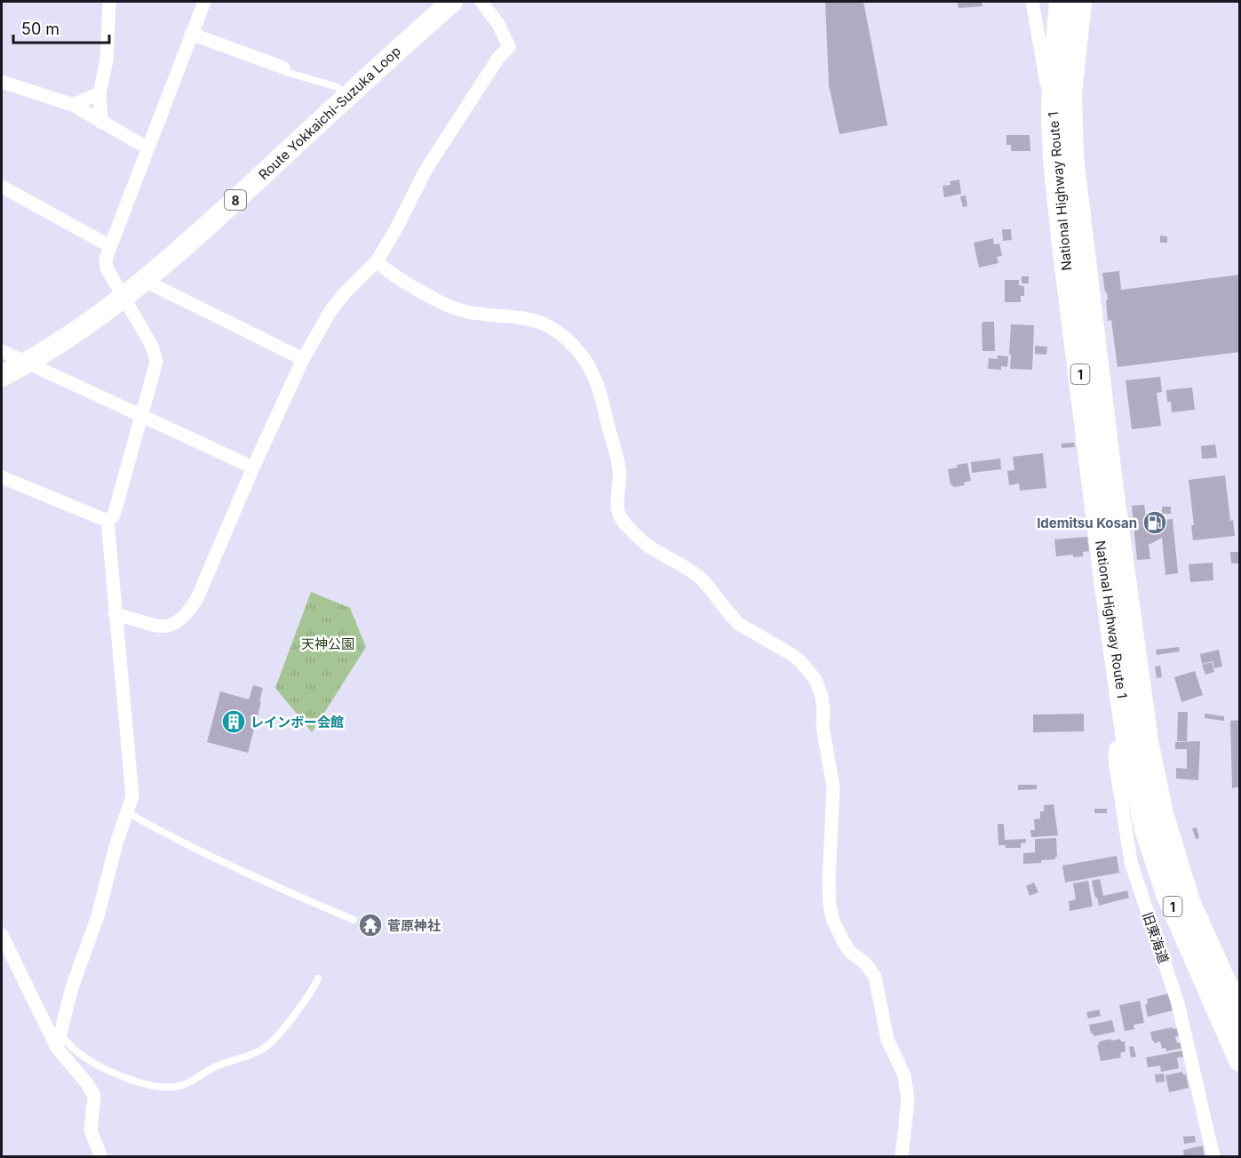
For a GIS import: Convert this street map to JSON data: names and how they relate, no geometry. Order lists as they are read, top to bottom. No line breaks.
{"streets":{"highway":["National Highway Route 1","1"],"main road":["Route Yokkaichi-Suzuka Loop","8"],"street":["旧東海道"]},"crossings":[["National Highway Route 1","旧東海道"]],"parks":["天神公園"],"places":{"fuel station":["Idemitsu Kosan"],"building":["レインボー会館"],"temple":["菅原神社"]},"scale_bar":"50 m"}
